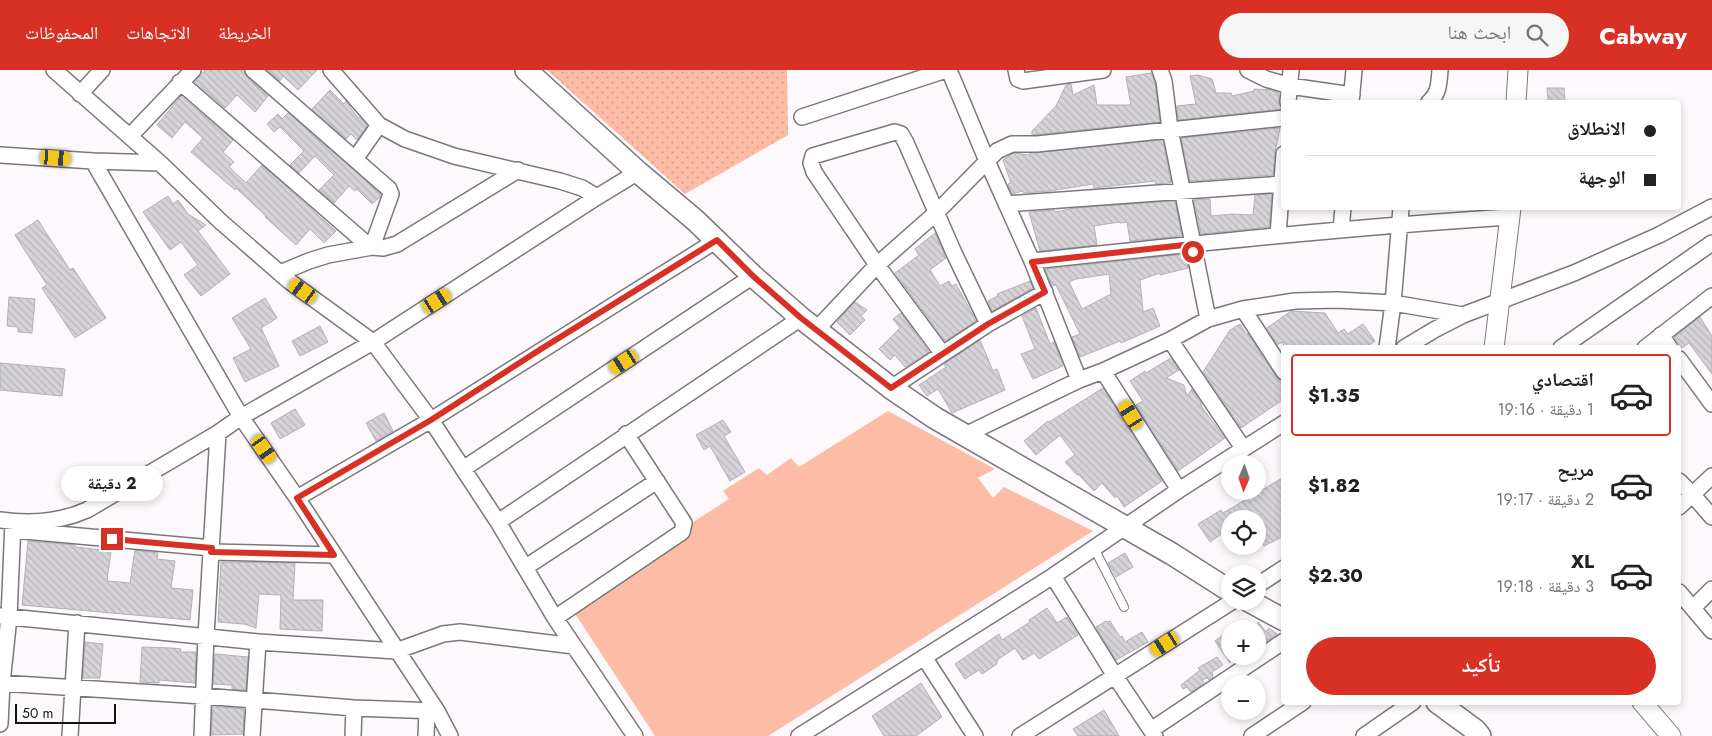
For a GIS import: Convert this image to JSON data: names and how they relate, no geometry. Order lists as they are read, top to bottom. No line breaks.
{"scale_bar":"50 m","north":"bottom","page":{"header":"Cabway","search":"ابحث هنا","nav":["الخريطة","الاتجاهات","المحفوظات"],"banner":["الانطلاق","الوجهة"],"list":[{"name":"اقتصادي","note":"1 دقيقة · 19:16","value":"$1.35"},{"name":"مريح","note":"2 دقيقة · 19:17","value":"$1.82"},{"name":"XL","note":"3 دقيقة · 19:18","value":"$2.30"}],"map_buttons":["+","−"],"bubble":"2 دقيقة","buttons":"تأكيد","scale":"50 m"}}
